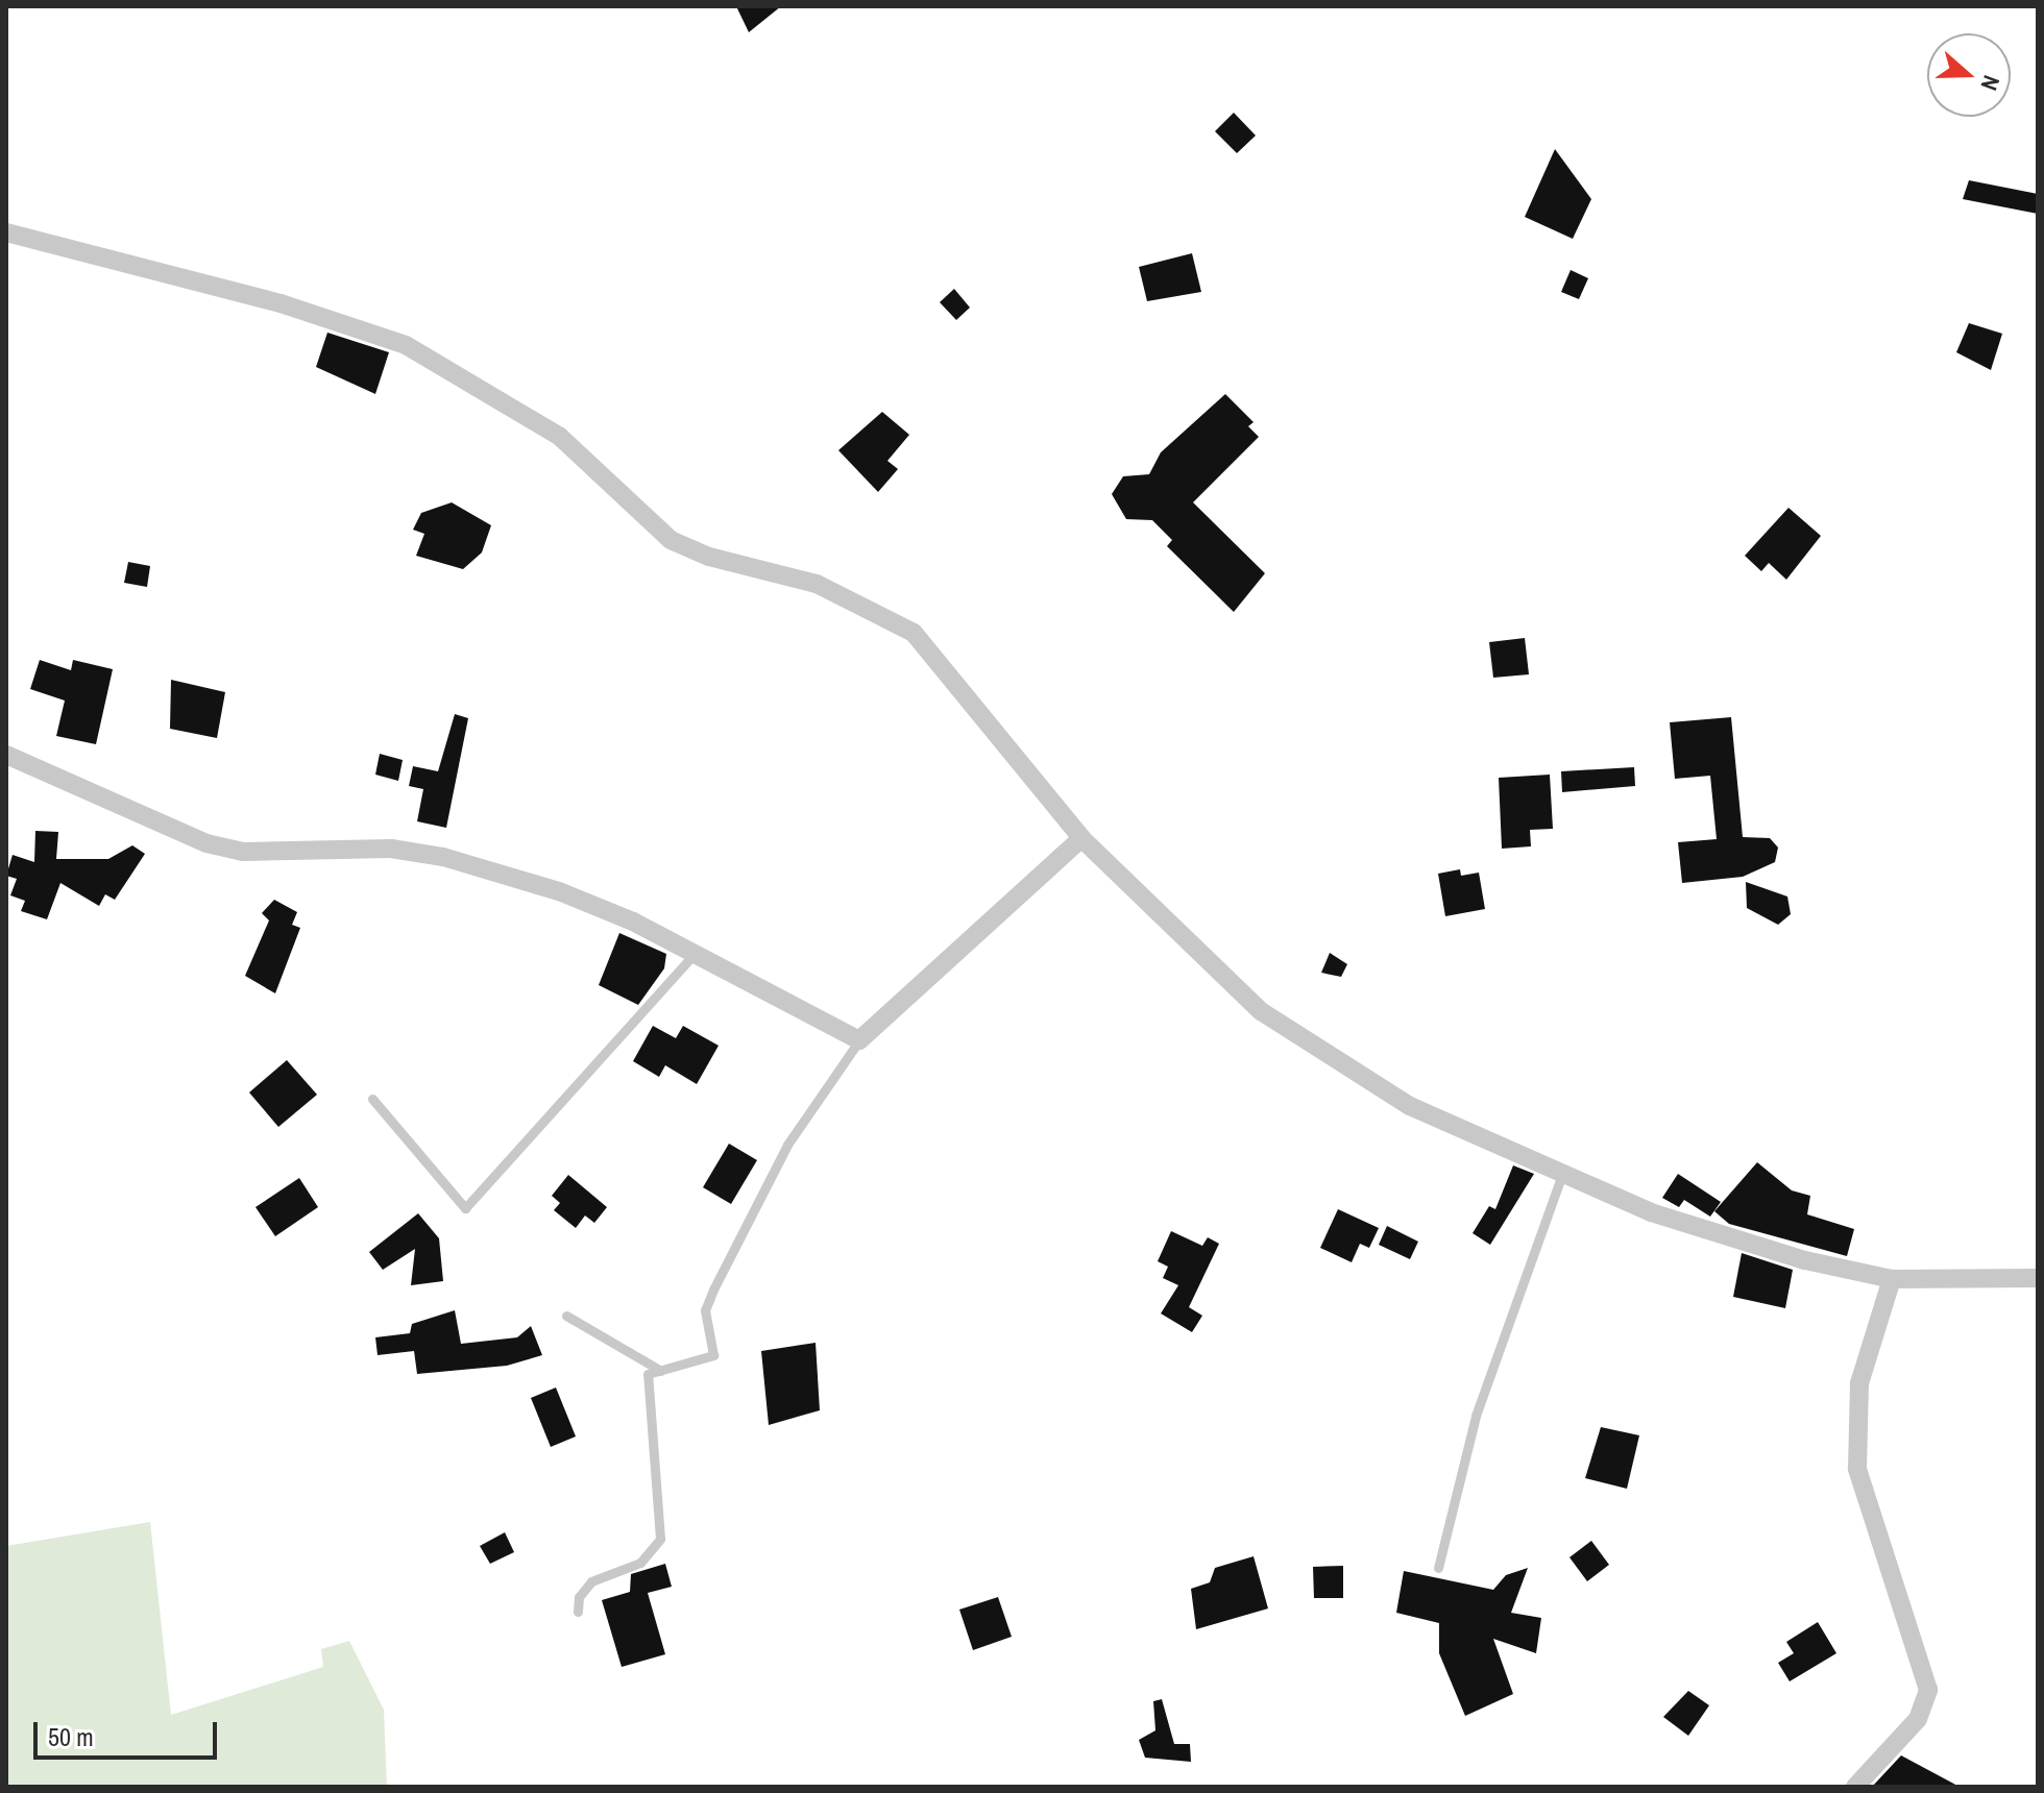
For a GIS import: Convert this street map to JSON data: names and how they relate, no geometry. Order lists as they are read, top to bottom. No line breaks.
{"scale_bar":"50 m","north":"right"}
